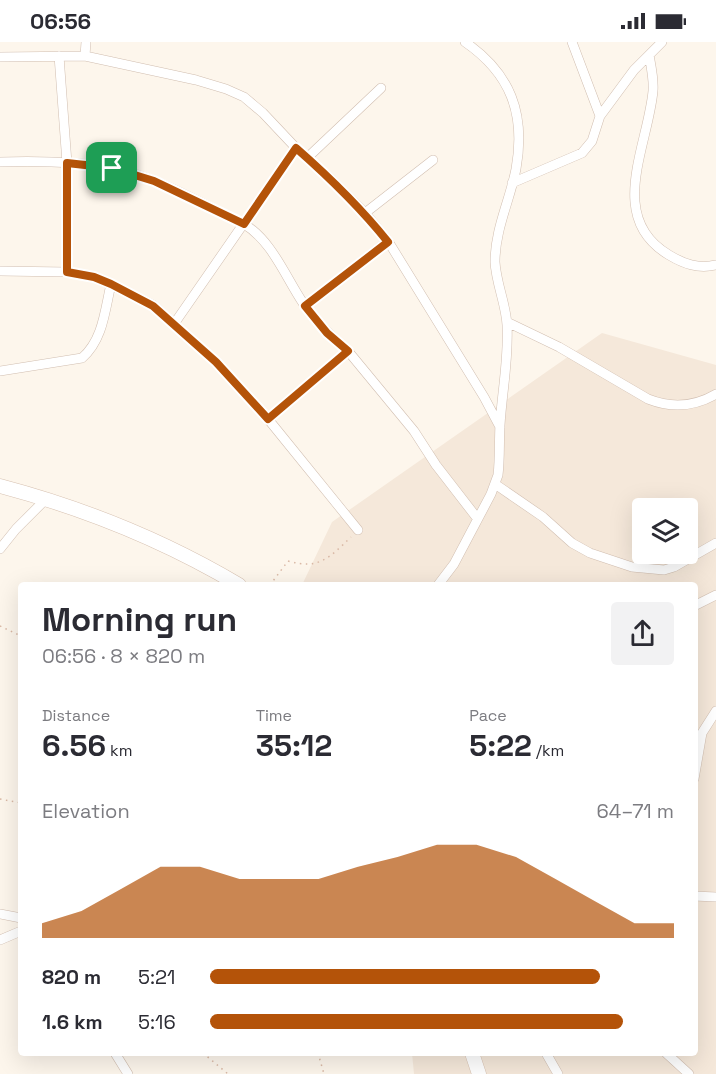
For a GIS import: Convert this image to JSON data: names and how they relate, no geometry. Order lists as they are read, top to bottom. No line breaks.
{"page":{"status":"06:56","heading":["Morning run","06:56 · 8 × 820 m"],"stats":[["Distance","6.56 km"],["Time","35:12"],["Pace","5:22 /km"]],"chart":["Elevation","64–71 m"],"list":[{"name":"820 m","note":"5:21"},{"name":"1.6 km","note":"5:16"}]}}
